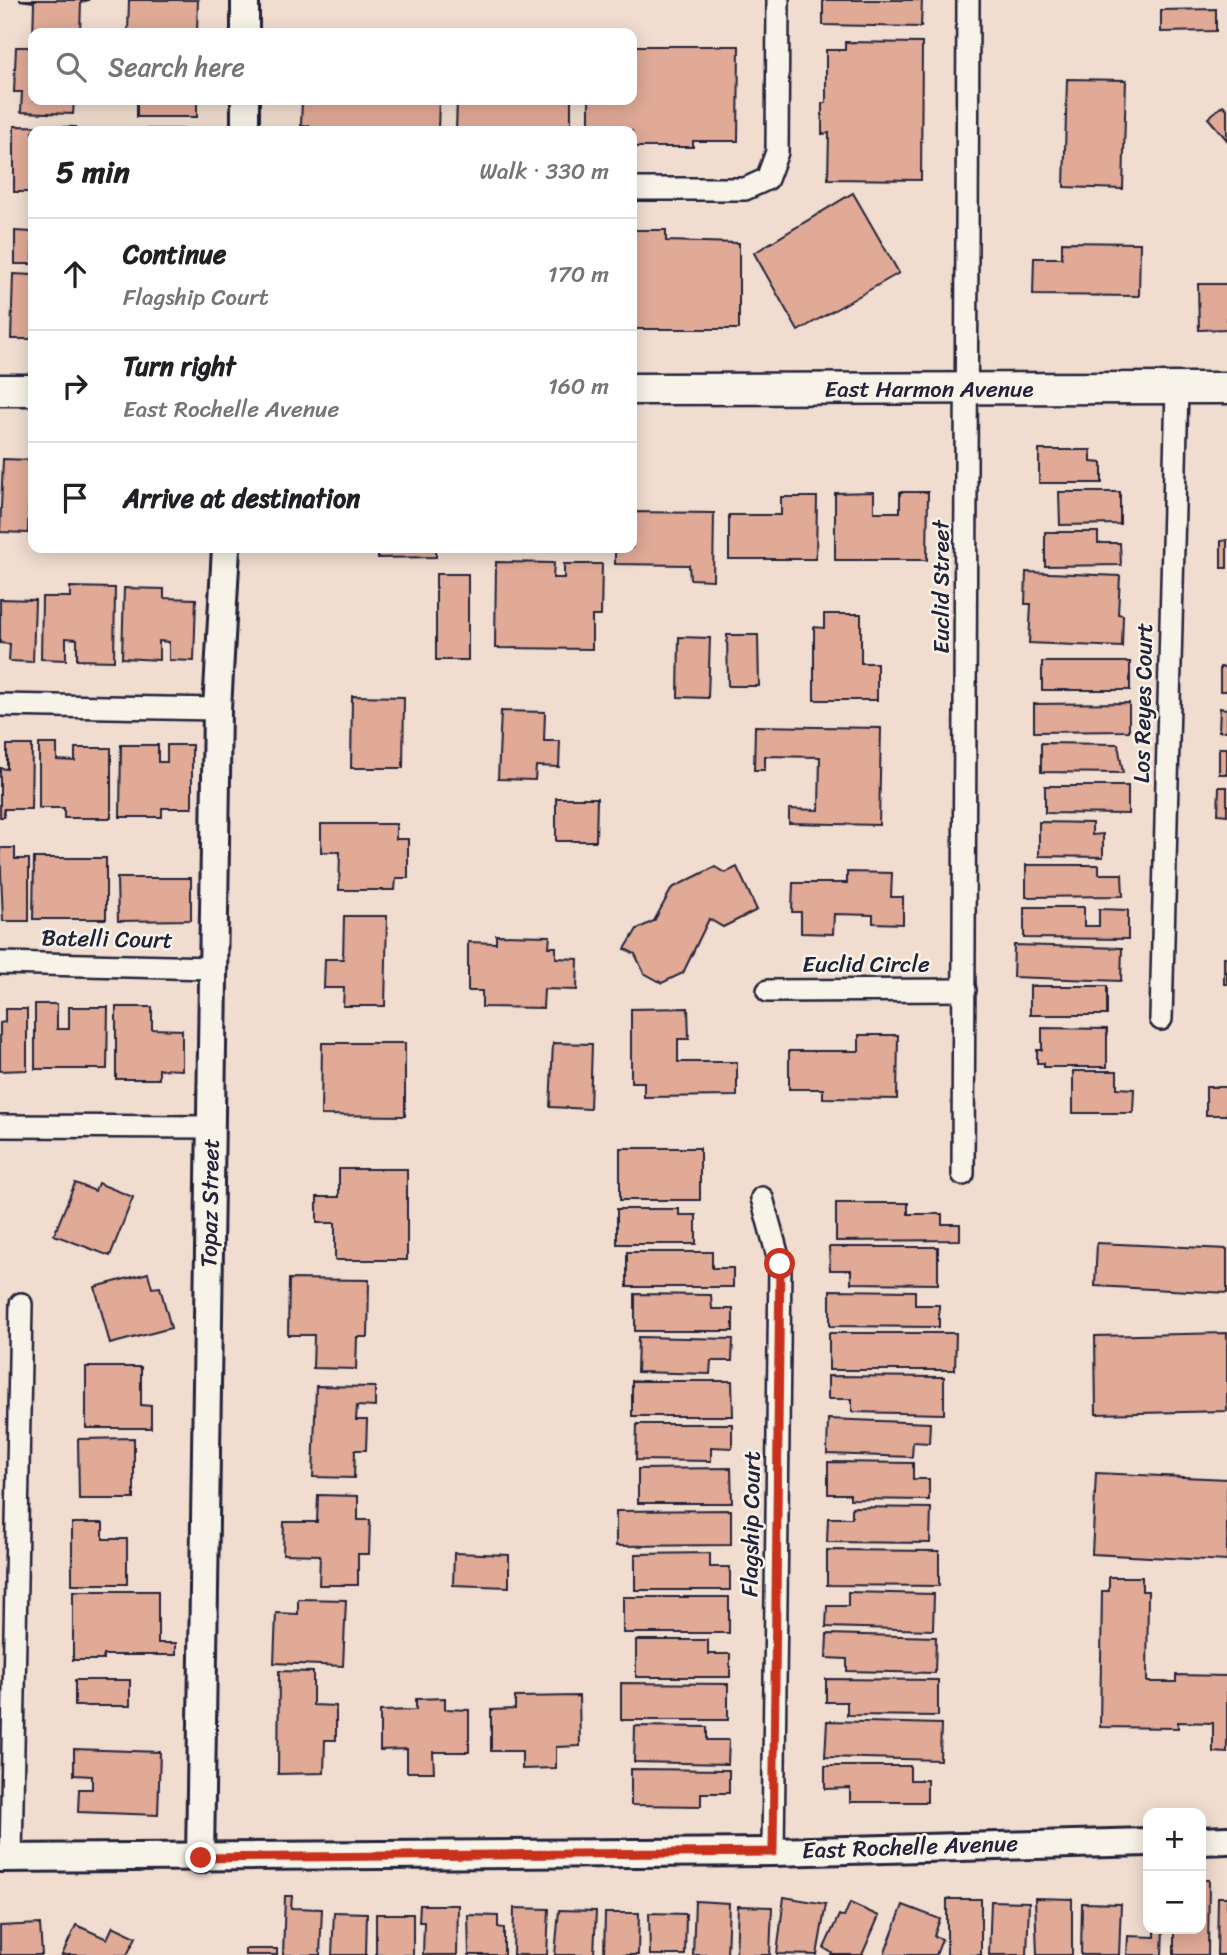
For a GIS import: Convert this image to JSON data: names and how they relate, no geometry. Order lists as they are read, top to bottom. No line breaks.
{"streets":{"main road":["East Harmon Avenue"],"street":["Euclid Street","Los Reyes Court","Batelli Court","Euclid Circle","Topaz Street","Flagship Court","East Rochelle Avenue"]},"crossings":[["East Harmon Avenue","Euclid Street"],["East Harmon Avenue","Los Reyes Court"],["Euclid Street","Euclid Circle"],["Batelli Court","Topaz Street"],["Topaz Street","East Rochelle Avenue"],["Flagship Court","East Rochelle Avenue"]],"page":{"search":"Search here","heading":["5 min","Walk · 330 m"],"list":[["Continue","Flagship Court","170 m"],["Turn right","East Rochelle Avenue","160 m"],"Arrive at destination"],"map_buttons":["+","−"]}}
